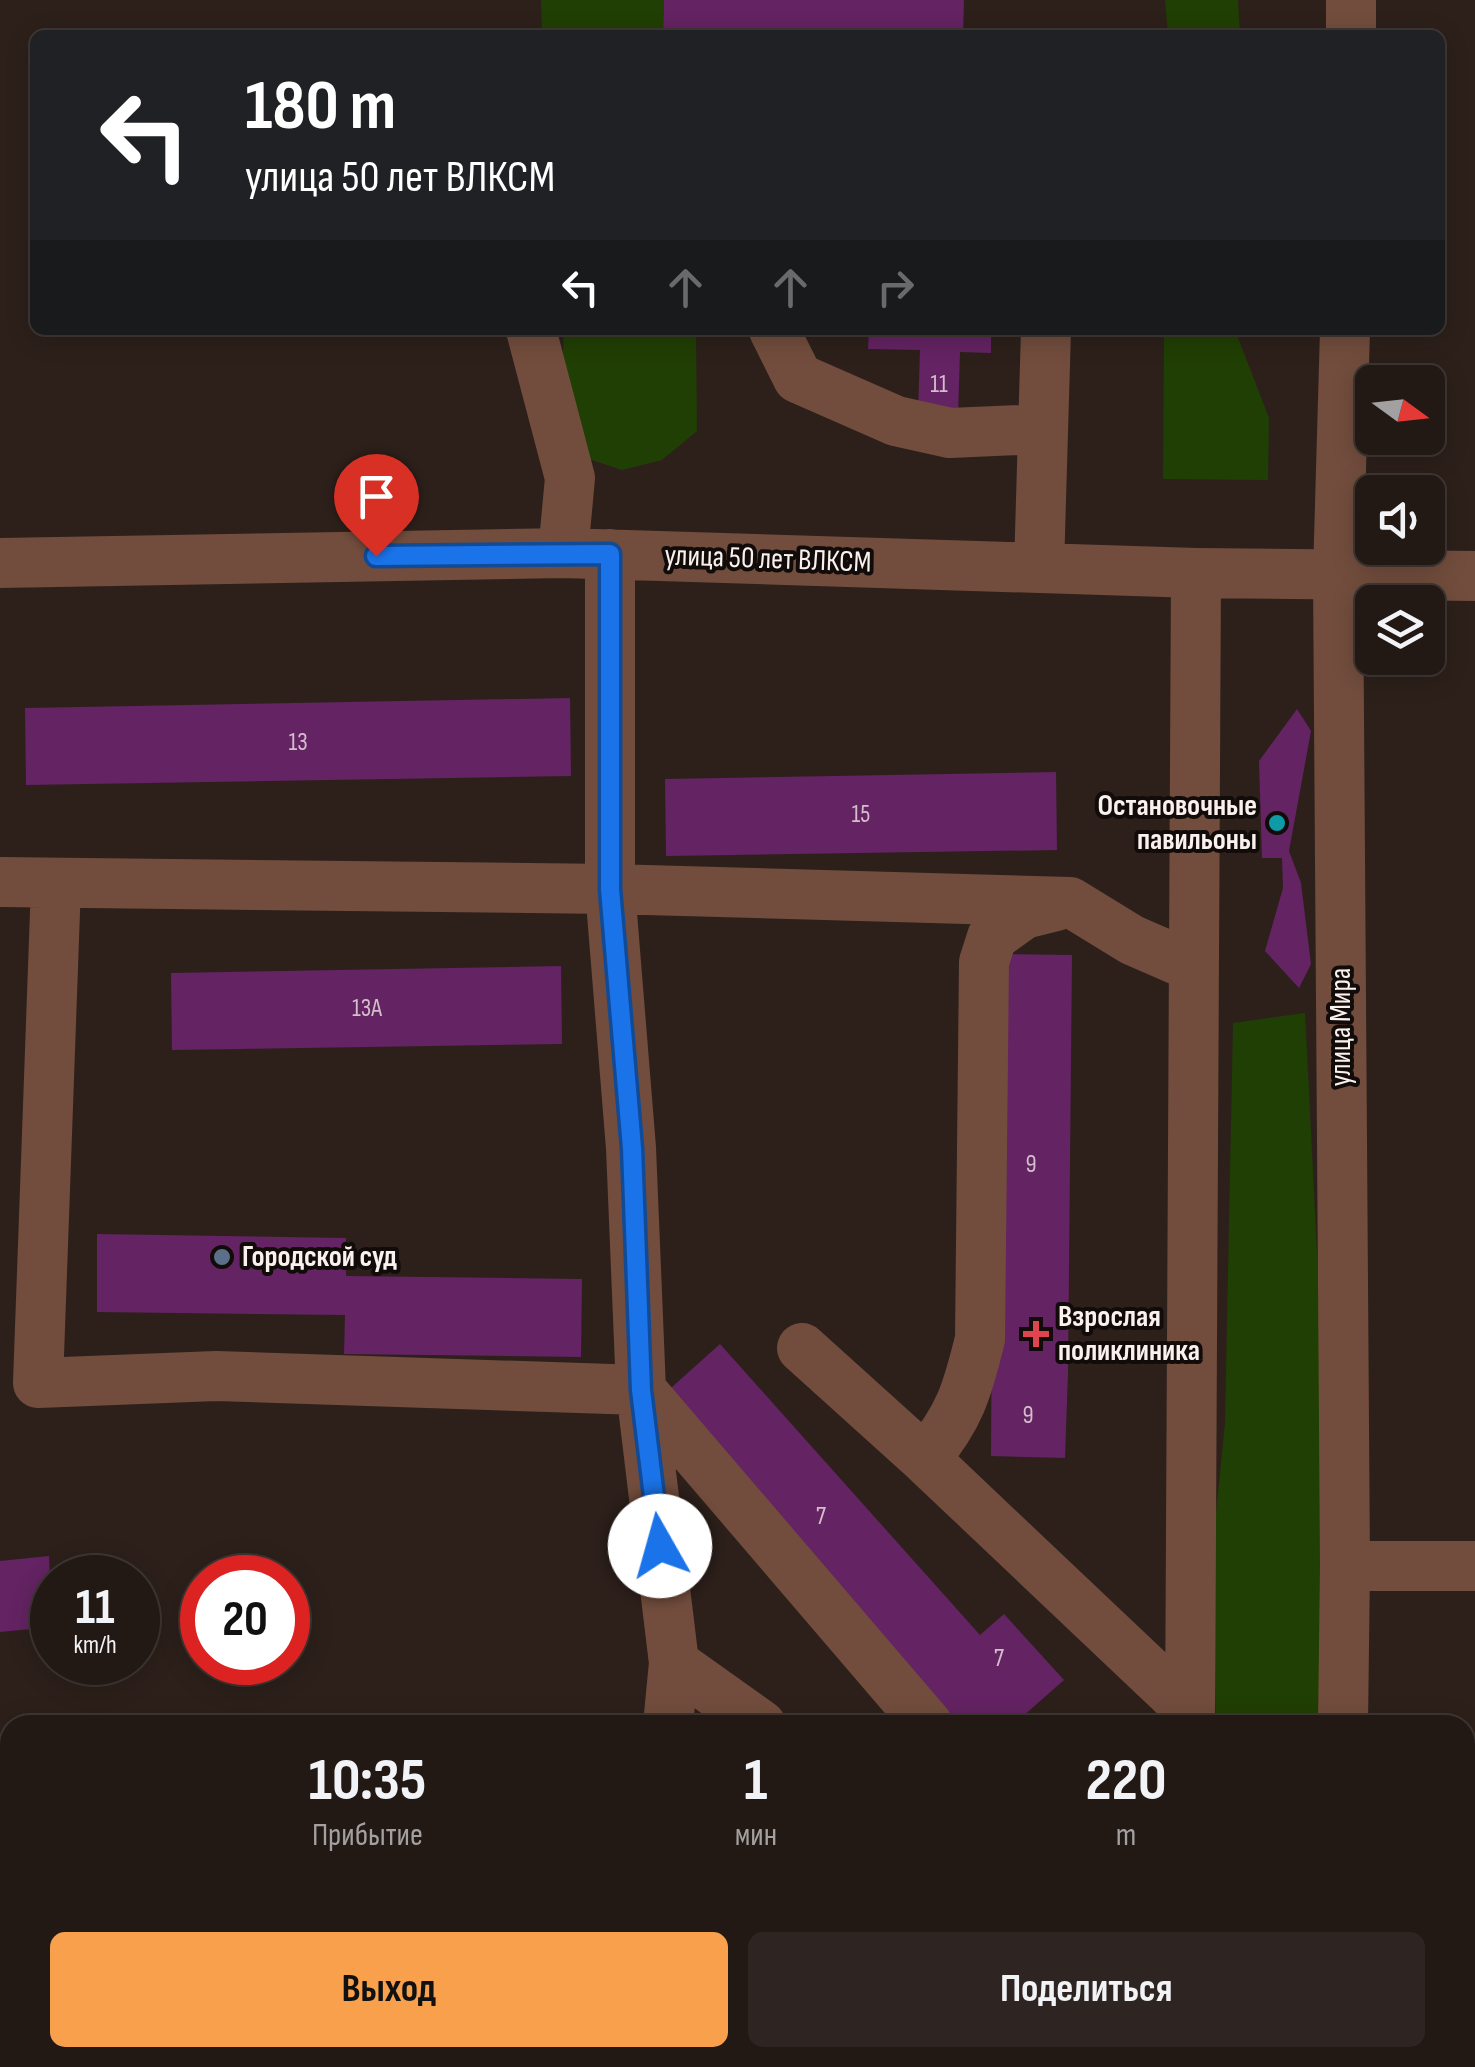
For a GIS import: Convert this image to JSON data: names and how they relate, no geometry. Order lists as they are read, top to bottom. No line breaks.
{"streets":{"street":["улица 50 лет ВЛКСМ","улица Мира"]},"crossings":[["улица 50 лет ВЛКСМ","улица Мира"]],"places":{"other":["Остановочные павильоны","Городской суд"],"health":["Взрослая поликлиника"]},"house_numbers":["11","13","15","13А","9","9","7","7"],"north":"right","page":{"turn":["180 m","улица 50 лет ВЛКСМ"],"speed":"11 km/h","limit":"20","eta":["10:35","Прибытие","1","мин","220","m"],"buttons":["Выход","Поделиться"]}}
